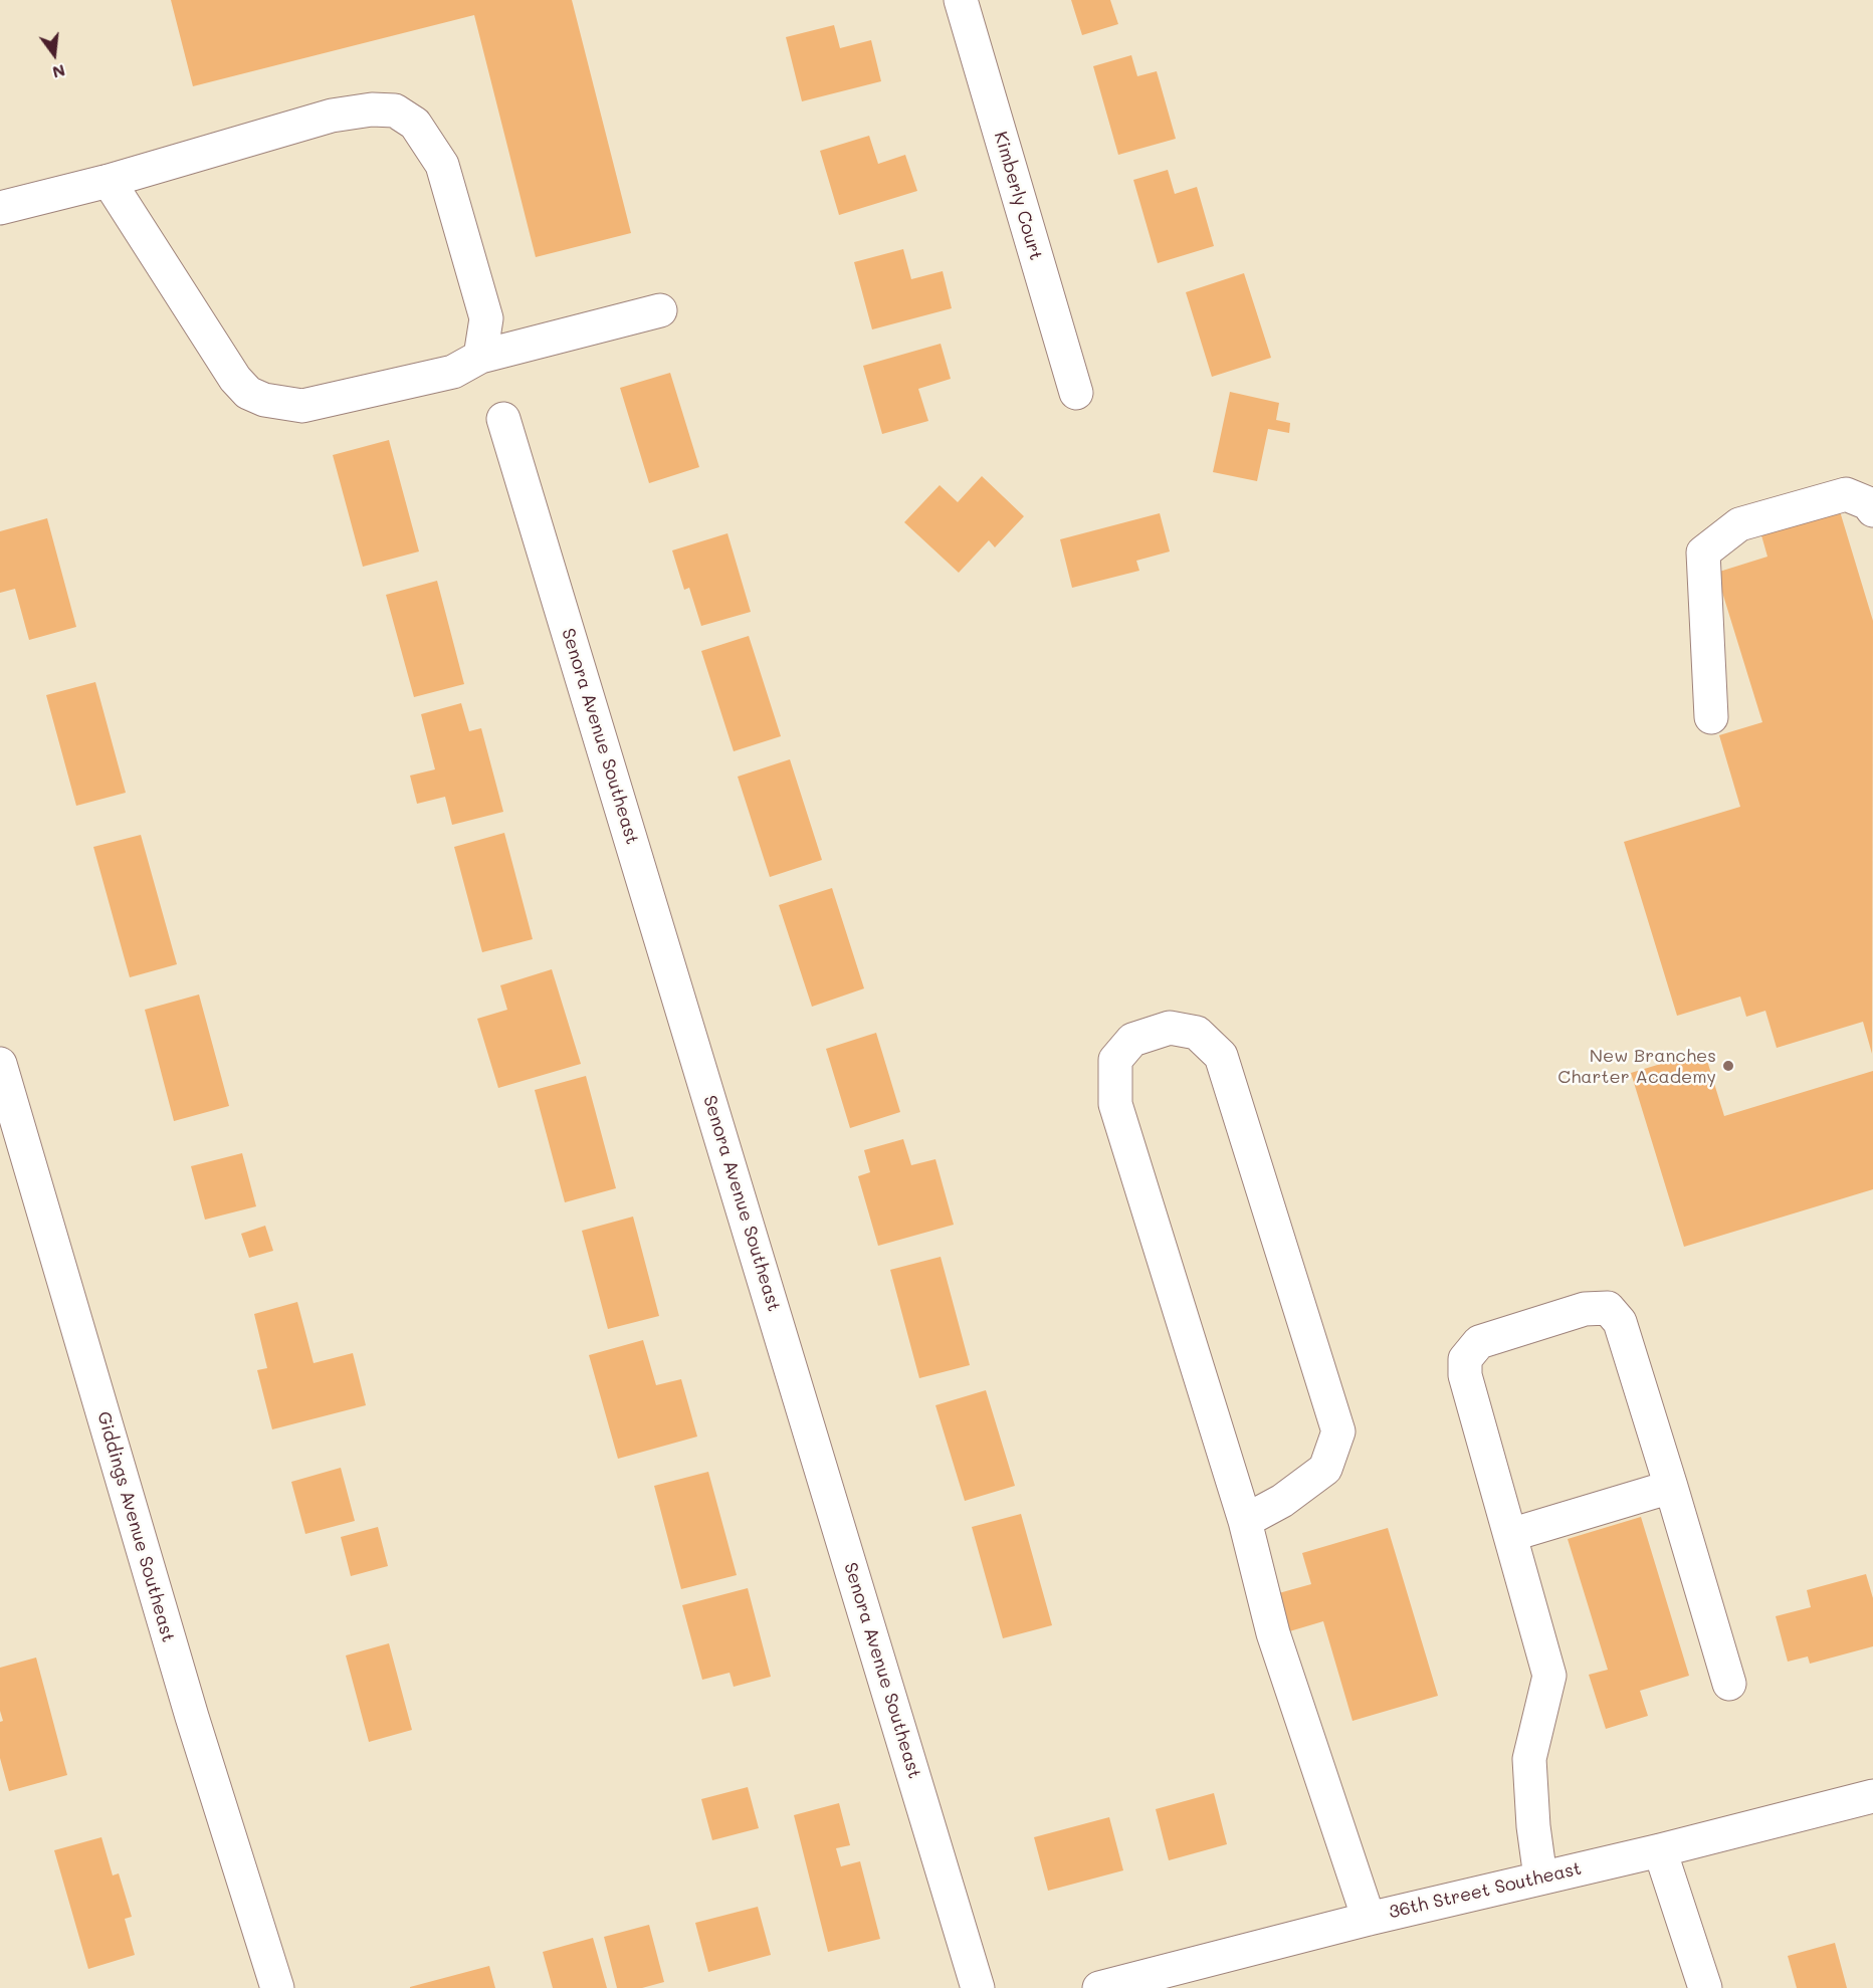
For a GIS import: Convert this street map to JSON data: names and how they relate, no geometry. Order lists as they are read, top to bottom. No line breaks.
{"streets":{"street":["Kimberly Court","Senora Avenue Southeast","Giddings Avenue Southeast","36th Street Southeast"]},"places":["New Branches Charter Academy"],"north":"bottom"}
